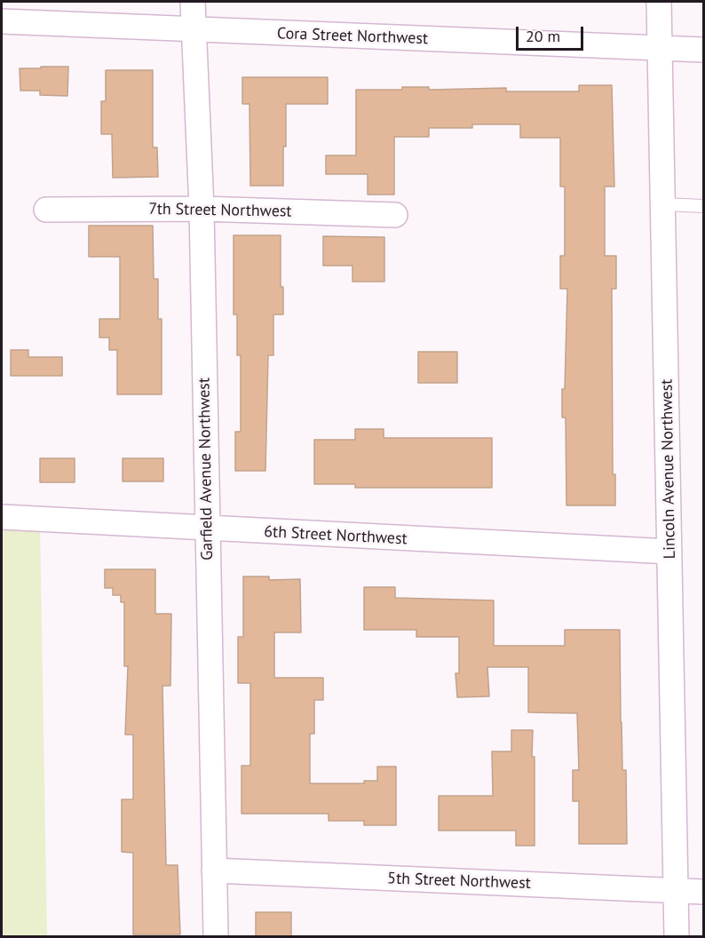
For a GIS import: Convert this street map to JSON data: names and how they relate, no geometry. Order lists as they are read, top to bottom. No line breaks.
{"streets":{"street":["Cora Street Northwest","7th Street Northwest","Garfield Avenue Northwest","Lincoln Avenue Northwest","6th Street Northwest","5th Street Northwest"]},"crossings":[["Cora Street Northwest","Garfield Avenue Northwest"],["Cora Street Northwest","Lincoln Avenue Northwest"],["7th Street Northwest","Garfield Avenue Northwest"],["Garfield Avenue Northwest","6th Street Northwest"],["Garfield Avenue Northwest","5th Street Northwest"],["Lincoln Avenue Northwest","6th Street Northwest"],["Lincoln Avenue Northwest","5th Street Northwest"]],"scale_bar":"20 m"}
